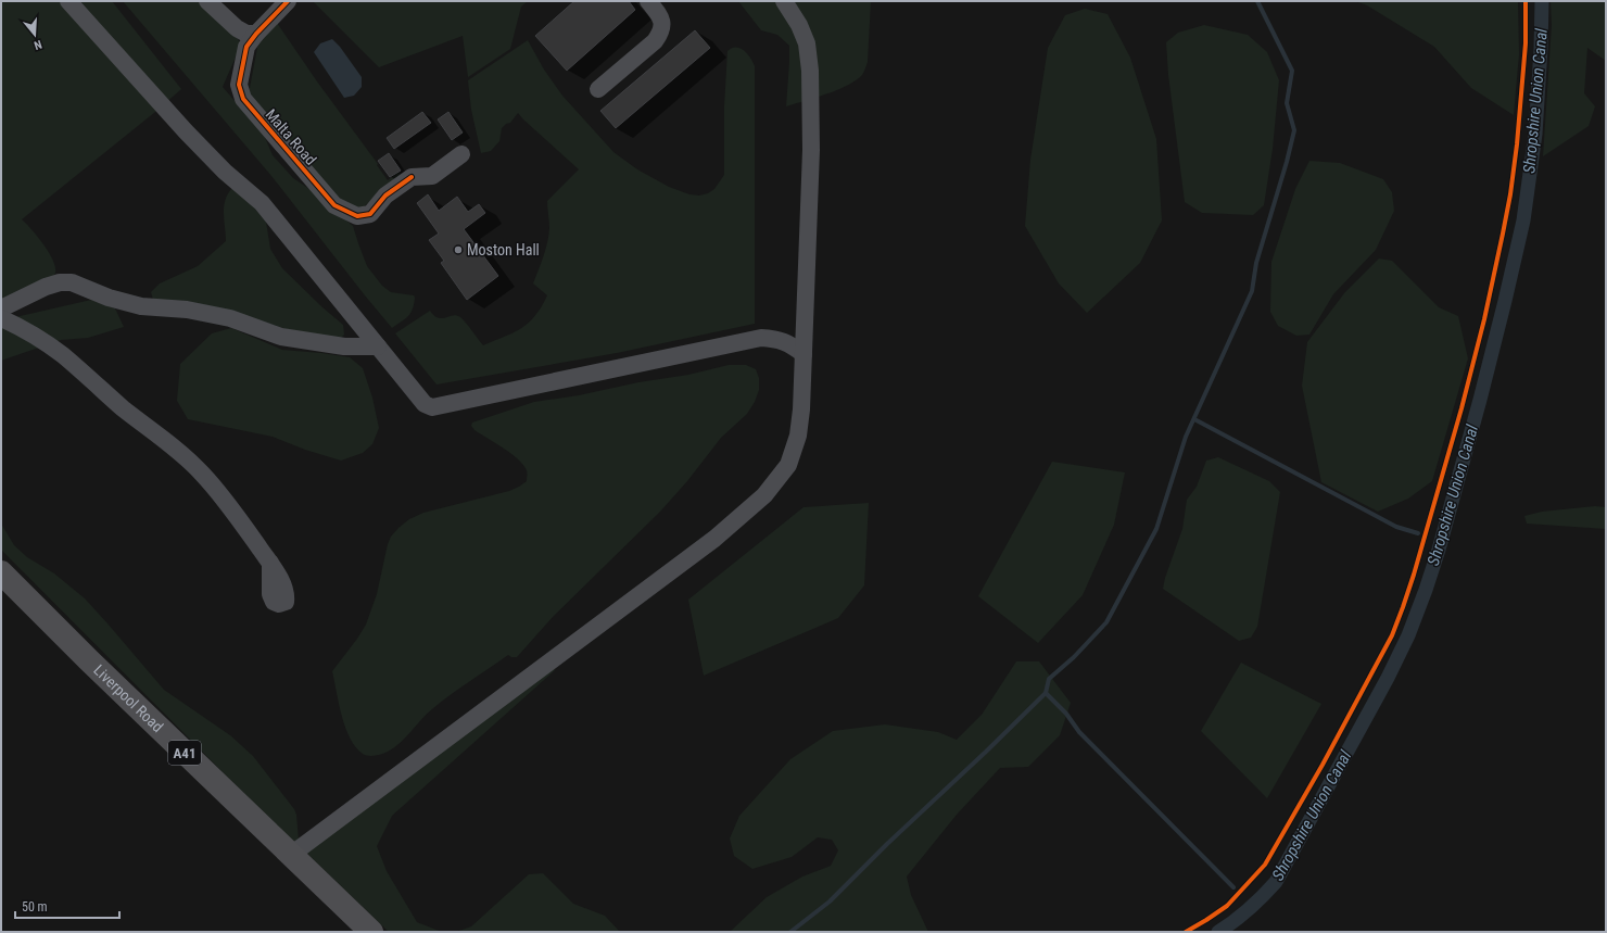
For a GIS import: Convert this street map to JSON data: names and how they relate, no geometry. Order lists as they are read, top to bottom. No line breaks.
{"streets":{"highway":["Liverpool Road","A41"],"street":["Malta Road"]},"water":["Shropshire Union Canal"],"places":["Moston Hall"],"scale_bar":"50 m","north":"bottom"}
